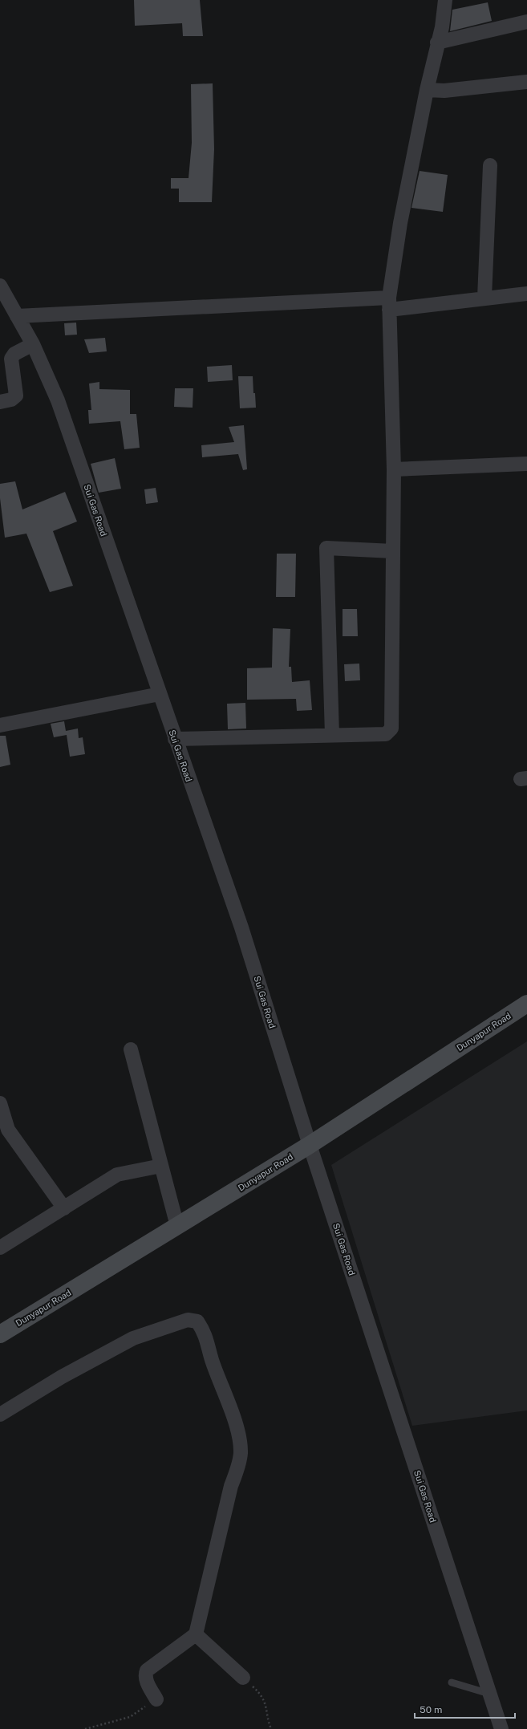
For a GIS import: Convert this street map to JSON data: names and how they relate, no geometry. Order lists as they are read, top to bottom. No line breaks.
{"streets":{"street":["Sui Gas Road","Dunyapur Road"]},"crossings":[["Sui Gas Road","Dunyapur Road"]],"scale_bar":"50 m"}
